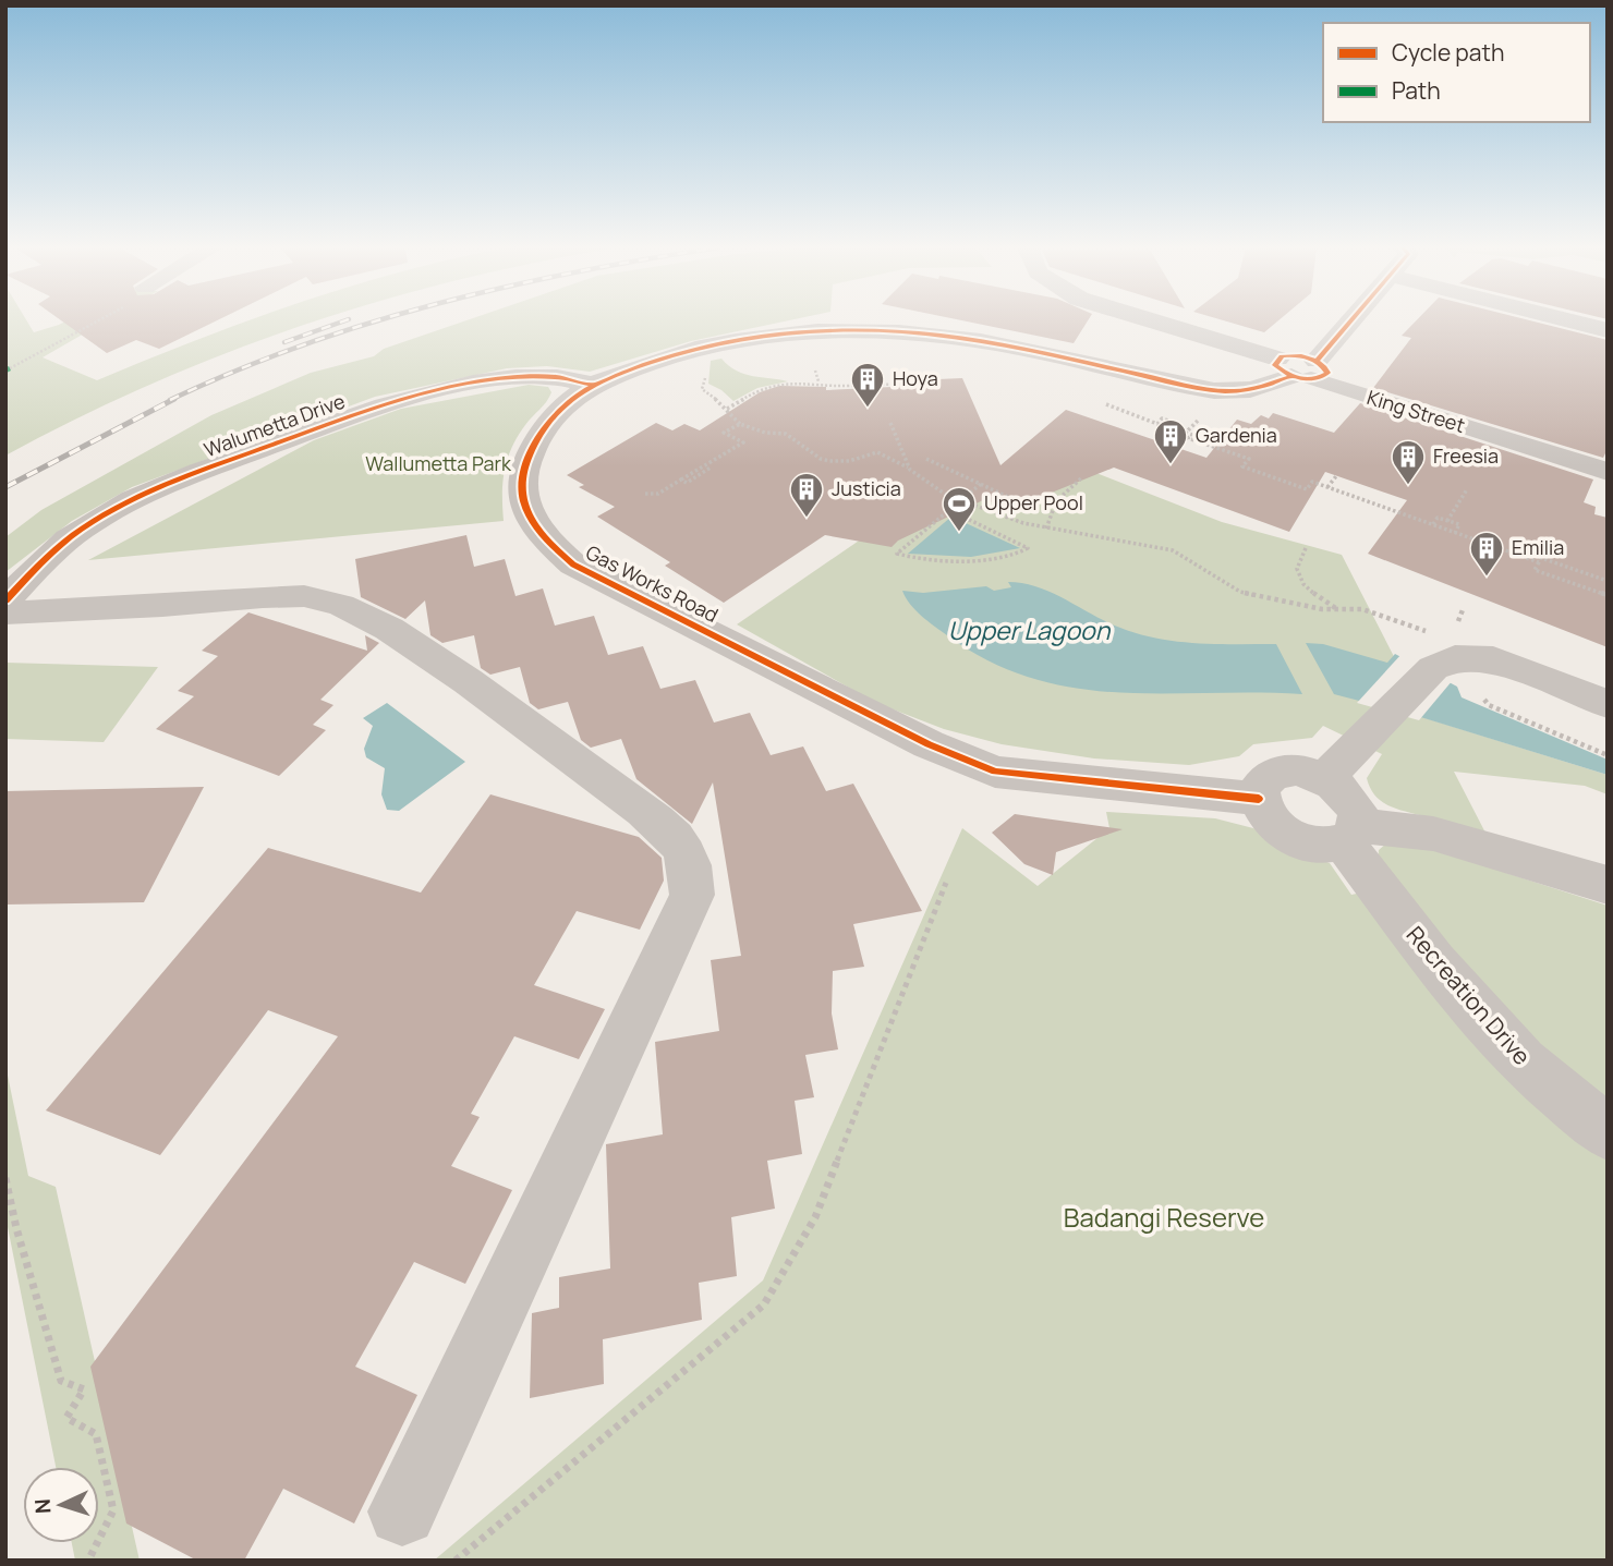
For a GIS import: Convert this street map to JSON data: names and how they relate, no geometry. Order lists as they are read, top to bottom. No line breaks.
{"streets":{"street":["King Street","Walumetta Drive","Gas Works Road","Recreation Drive"]},"crossings":[["King Street","Gas Works Road"],["Walumetta Drive","Gas Works Road"],["Gas Works Road","Recreation Drive"]],"water":["Upper Lagoon"],"parks":["Wallumetta Park","Badangi Reserve"],"places":{"building":["Hoya","Gardenia","Freesia","Justicia","Emilia"],"sports":["Upper Pool"]},"legend":["Cycle path","Path"],"north":"left"}
